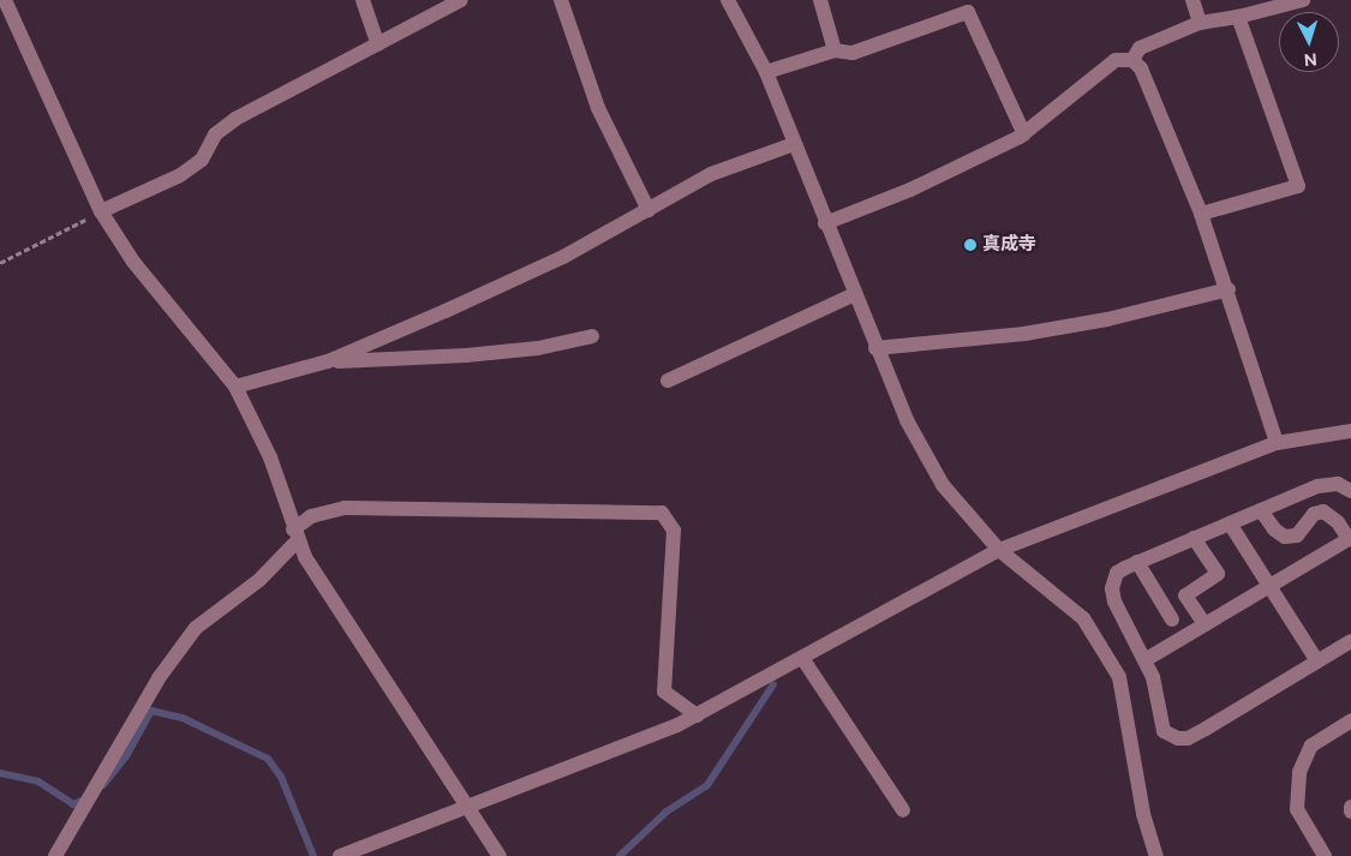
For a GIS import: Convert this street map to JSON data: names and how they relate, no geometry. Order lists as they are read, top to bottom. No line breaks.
{"places":["真成寺"],"north":"bottom"}
